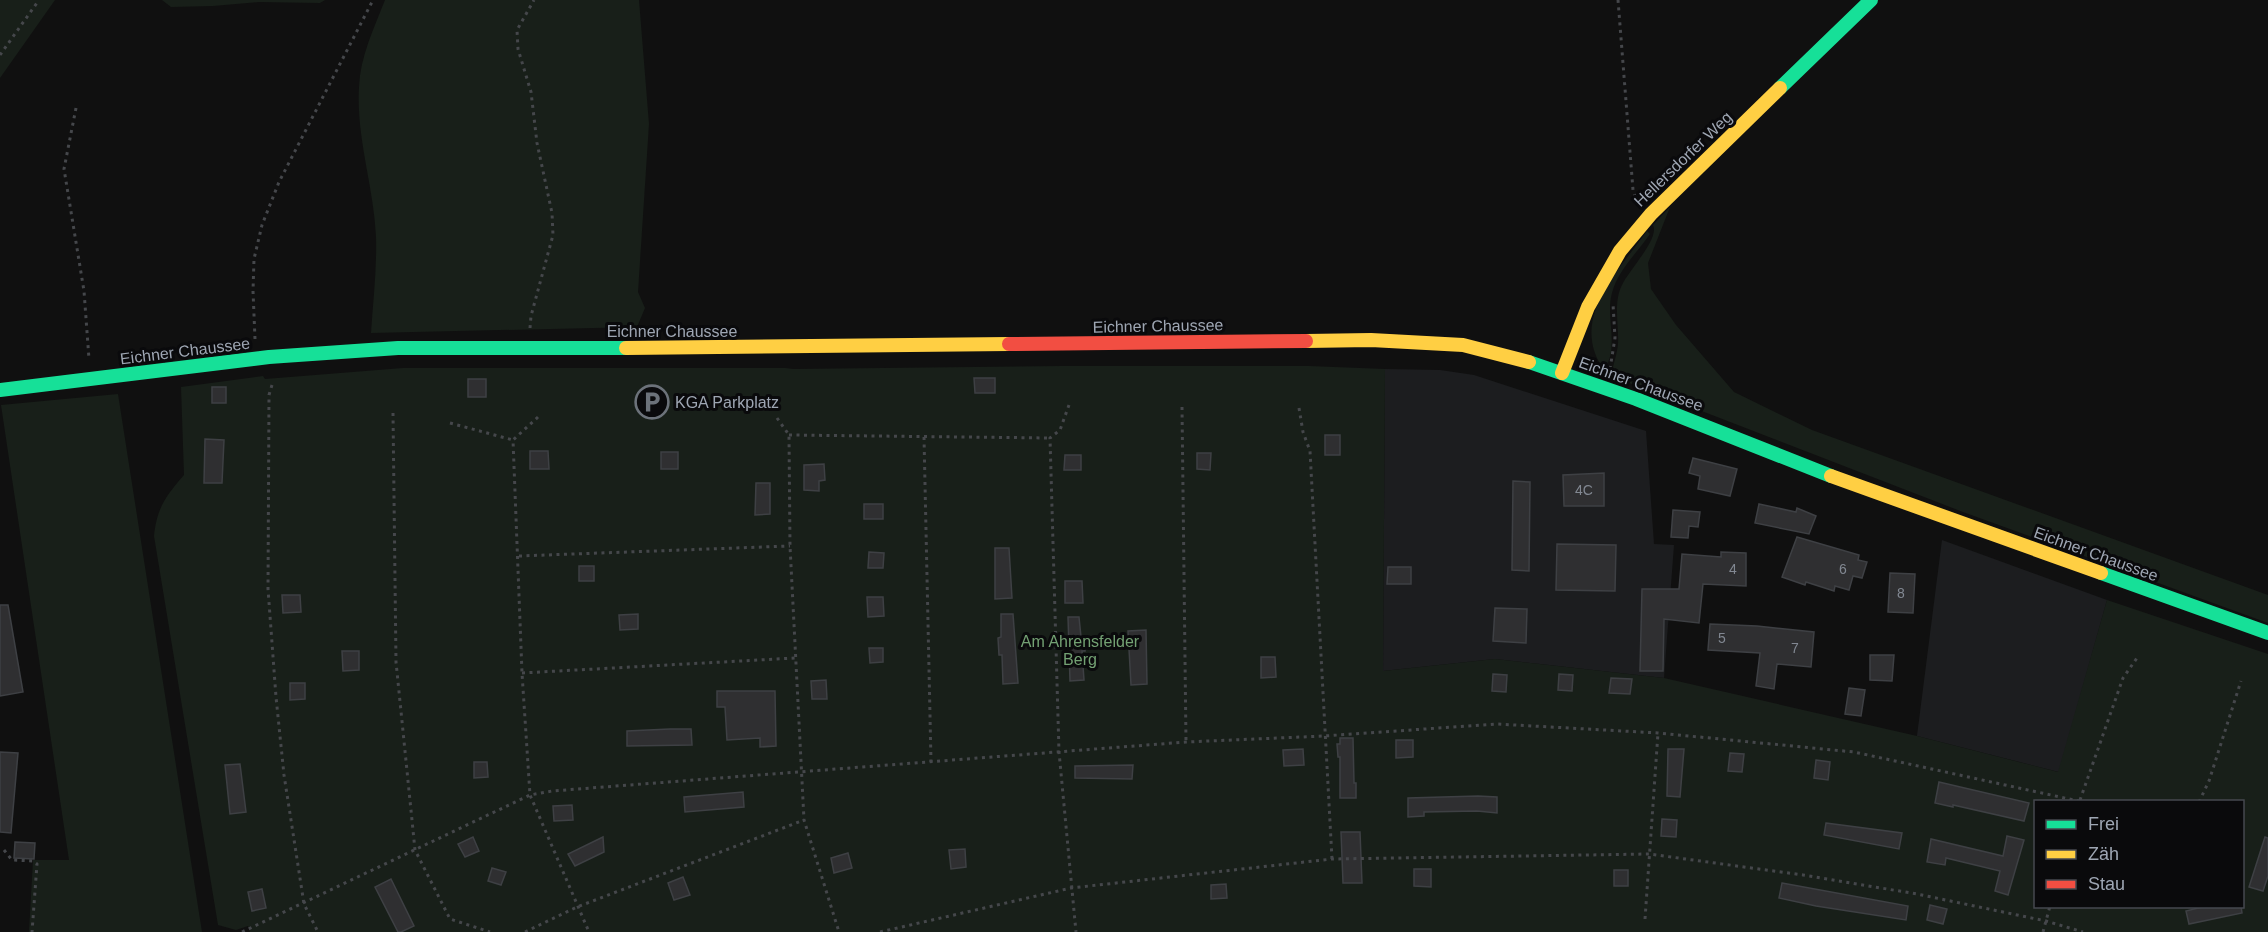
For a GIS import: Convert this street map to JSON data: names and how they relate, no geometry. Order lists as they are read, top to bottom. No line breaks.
{"streets":{"main road":["Hellersdorfer Weg","Eichner Chaussee"]},"crossings":[["Hellersdorfer Weg","Eichner Chaussee"]],"parks":["Am Ahrensfelder Berg"],"places":{"parking":["KGA Parkplatz"]},"house_numbers":["4C","4","6","8","5","7"],"legend":["Frei","Zäh","Stau"]}
